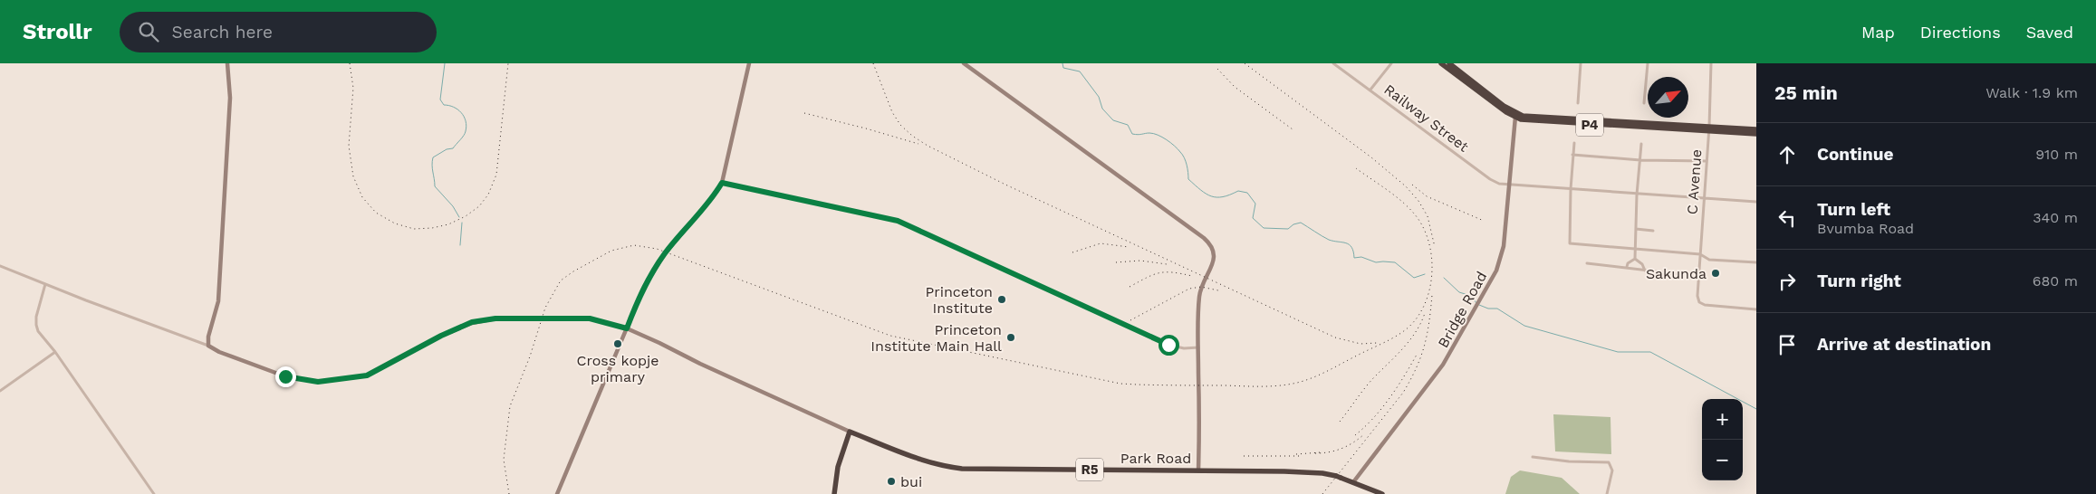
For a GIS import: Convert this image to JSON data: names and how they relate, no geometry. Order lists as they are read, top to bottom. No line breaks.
{"streets":{"highway":["P4","Park Road","R5"],"street":["Railway Street","C Avenue","Bridge Road"]},"crossings":[["Railway Street","C Avenue"],["Railway Street","Bridge Road"],["P4","C Avenue"],["P4","Bridge Road"],["Bridge Road","Park Road"]],"places":["Sakunda","Princeton Institute","Princeton Institute Main Hall","Cross kopje primary","bui"],"north":"top right","page":{"header":"Strollr","search":"Search here","nav":["Map","Directions","Saved"],"heading":["25 min","Walk · 1.9 km"],"list":[["Continue","910 m"],["Turn left","Bvumba Road","340 m"],["Turn right","680 m"],"Arrive at destination"],"map_buttons":["+","−"]}}
